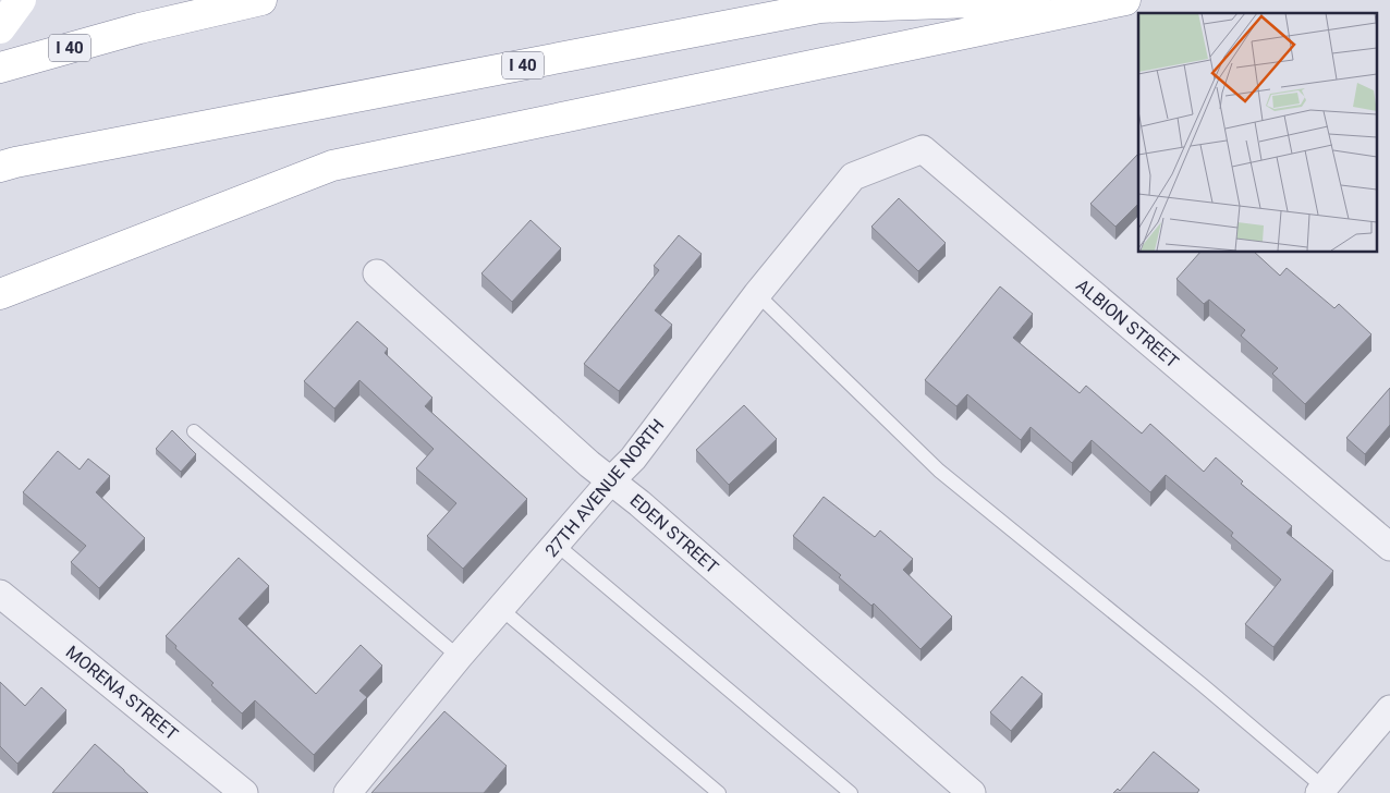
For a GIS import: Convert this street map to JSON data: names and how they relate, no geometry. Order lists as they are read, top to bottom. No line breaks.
{"streets":{"main road":["I 40"],"street":["ALBION STREET","27TH AVENUE NORTH","EDEN STREET","MORENA STREET"]},"crossings":[["ALBION STREET","27TH AVENUE NORTH"],["27TH AVENUE NORTH","EDEN STREET"]]}
